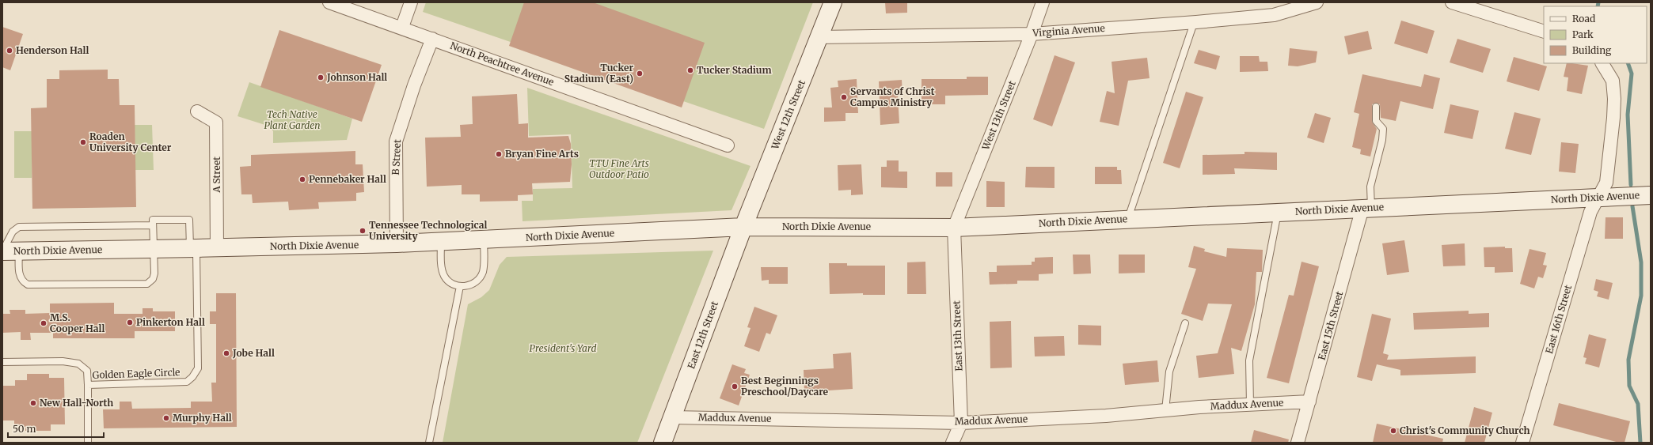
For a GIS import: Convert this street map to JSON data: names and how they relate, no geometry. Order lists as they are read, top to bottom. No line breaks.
{"streets":{"street":["Virginia Avenue","North Peachtree Avenue","West 12th Street","West 13th Street","B Street","A Street","North Dixie Avenue","East 16th Street","East 15th Street","East 12th Street","East 13th Street","Maddux Avenue"],"lane":["Golden Eagle Circle"]},"crossings":[["Virginia Avenue","West 12th Street"],["Virginia Avenue","West 13th Street"],["North Peachtree Avenue","B Street"],["West 12th Street","North Dixie Avenue"],["West 12th Street","East 12th Street"],["West 13th Street","North Dixie Avenue"],["West 13th Street","East 13th Street"],["B Street","North Dixie Avenue"],["A Street","North Dixie Avenue"],["North Dixie Avenue","East 16th Street"],["North Dixie Avenue","East 15th Street"],["North Dixie Avenue","East 12th Street"],["North Dixie Avenue","East 13th Street"],["North Dixie Avenue","Golden Eagle Circle"],["East 15th Street","Maddux Avenue"],["East 12th Street","Maddux Avenue"],["East 13th Street","Maddux Avenue"]],"parks":["Tech Native Plant Garden","TTU Fine Arts Outdoor Patio","President's Yard"],"places":["Henderson Hall","Tucker Stadium","Tucker Stadium (East)","Johnson Hall","Servants of Christ Campus Ministry","Roaden University Center","Bryan Fine Arts","Pennebaker Hall","Tennessee Technological University","Pinkerton Hall","M.S. Cooper Hall","Jobe Hall","Best Beginnings Preschool/Daycare","New Hall-North","Murphy Hall","Christ's Community Church"],"legend":["Road","Park","Building"],"scale_bar":"50 m"}
